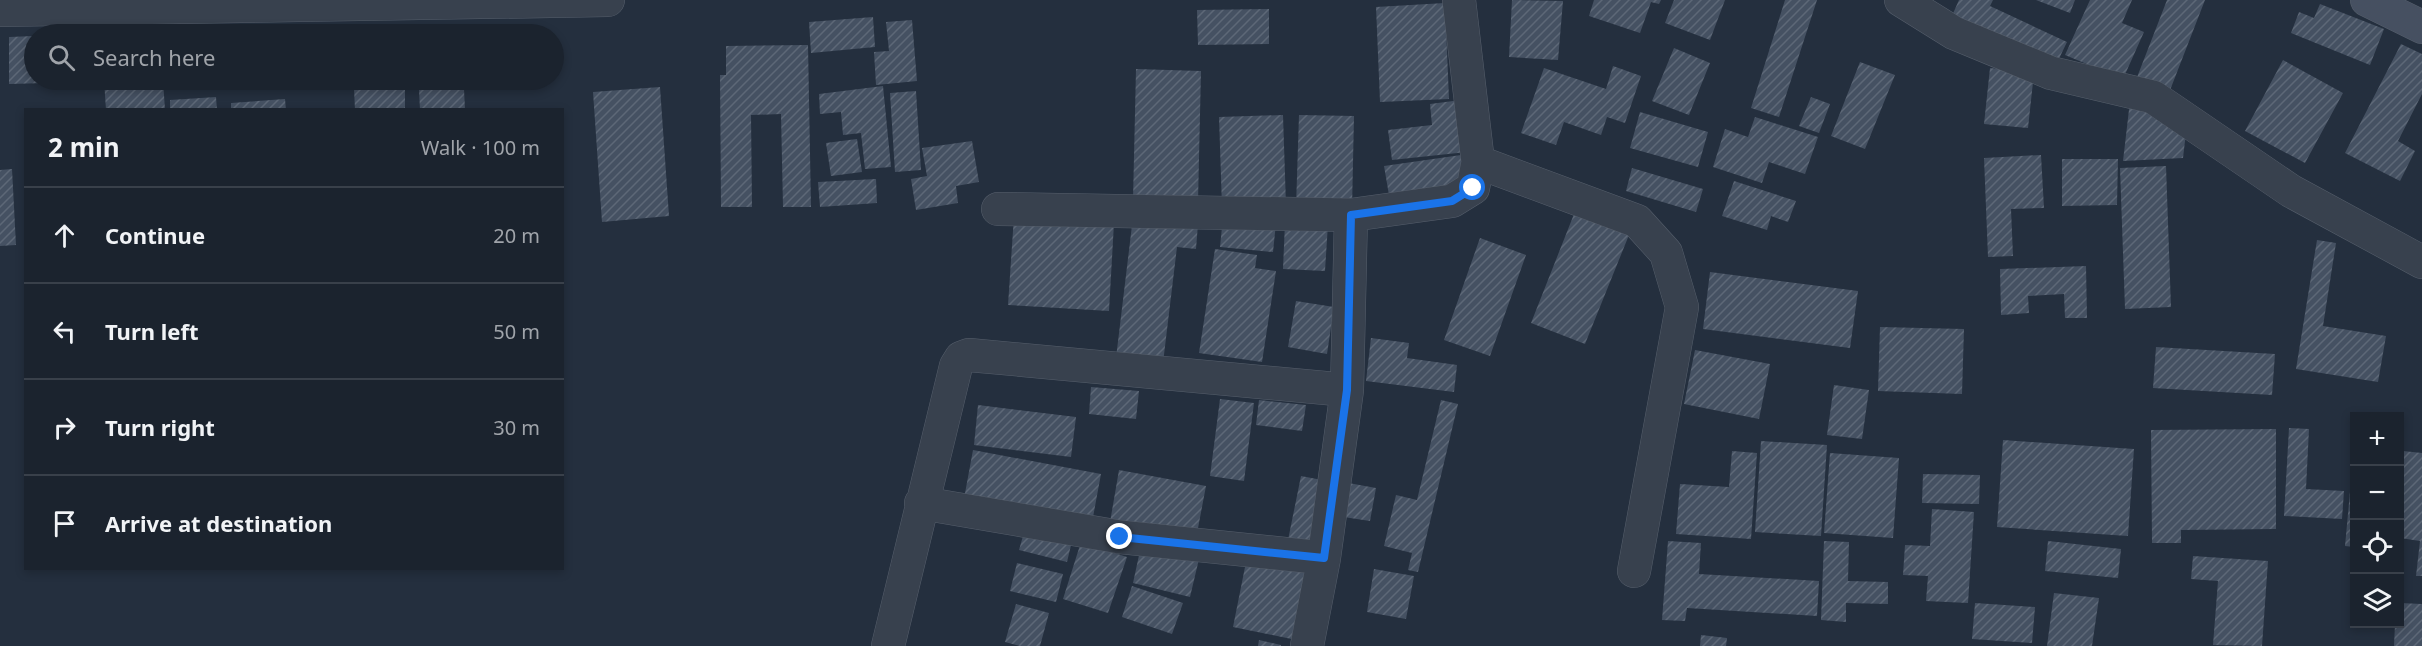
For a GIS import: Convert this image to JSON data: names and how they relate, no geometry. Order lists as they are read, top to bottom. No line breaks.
{"page":{"search":"Search here","heading":["2 min","Walk · 100 m"],"list":[["Continue","20 m"],["Turn left","50 m"],["Turn right","30 m"],"Arrive at destination"],"map_buttons":["+","−"]}}
